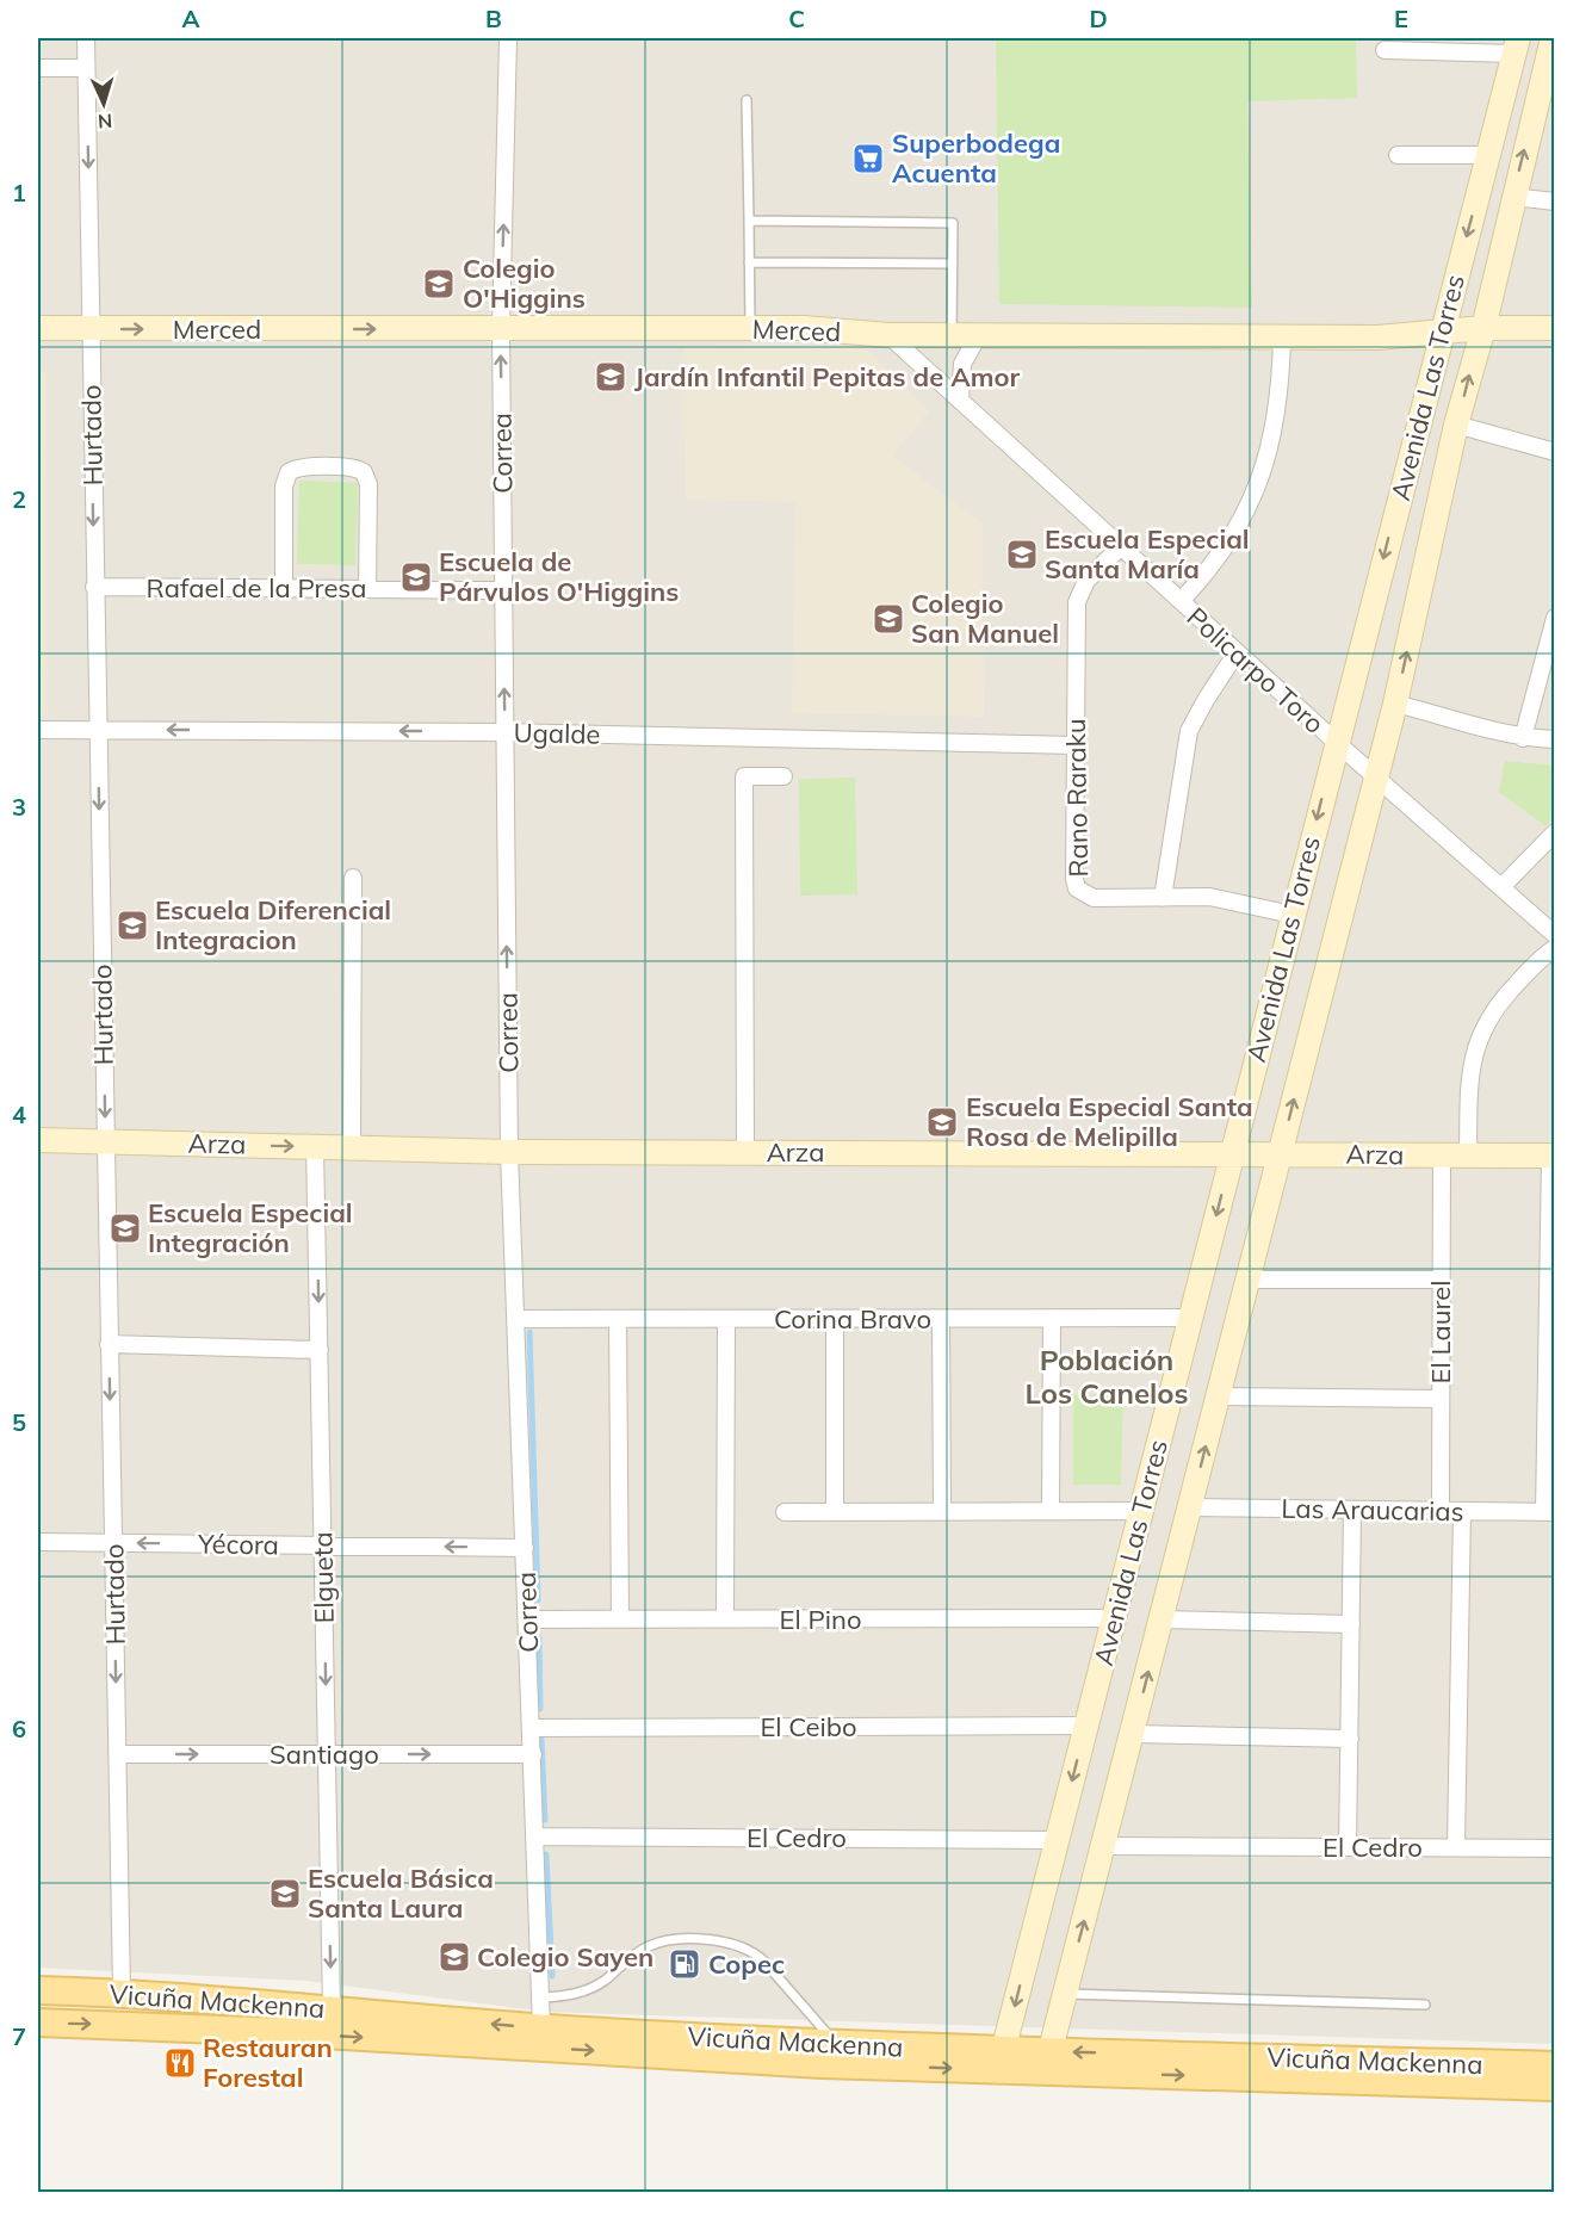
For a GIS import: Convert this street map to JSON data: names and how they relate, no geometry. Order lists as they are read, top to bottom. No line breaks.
{"streets":{"main road":["Merced","Avenida Las Torres","Arza","Vicuña Mackenna"],"street":["Hurtado","Correa","Rafael de la Presa","Policarpo Toro","Ugalde","Rano Raraku","Corina Bravo","El Laurel","Las Araucarias","Yécora","Elgueta","El Pino","El Ceibo","Santiago","El Cedro"]},"crossings":[["Merced","Avenida Las Torres"],["Merced","Hurtado"],["Merced","Correa"],["Merced","Policarpo Toro"],["Avenida Las Torres","Policarpo Toro"],["Avenida Las Torres","Rano Raraku"],["Avenida Las Torres","Arza"],["Avenida Las Torres","Corina Bravo"],["Avenida Las Torres","Las Araucarias"],["Avenida Las Torres","El Pino"],["Avenida Las Torres","El Ceibo"],["Avenida Las Torres","El Cedro"],["Avenida Las Torres","Vicuña Mackenna"],["Hurtado","Rafael de la Presa"],["Hurtado","Ugalde"],["Hurtado","Arza"],["Hurtado","Yécora"],["Hurtado","Santiago"],["Hurtado","Vicuña Mackenna"],["Correa","Rafael de la Presa"],["Correa","Ugalde"],["Correa","Arza"],["Correa","Corina Bravo"],["Correa","Yécora"],["Correa","El Pino"],["Correa","El Ceibo"],["Correa","Santiago"],["Correa","El Cedro"],["Correa","Vicuña Mackenna"],["Policarpo Toro","Rano Raraku"],["Ugalde","Rano Raraku"],["Arza","El Laurel"],["Arza","Elgueta"],["El Laurel","Las Araucarias"],["Yécora","Elgueta"],["Elgueta","Santiago"],["Elgueta","Vicuña Mackenna"]],"one_way":["Hurtado","Correa","Ugalde","Yécora","Elgueta","Santiago"],"districts":["Población Los Canelos"],"places":{"supermarket":["Superbodega Acuenta"],"school or university":["Colegio O'Higgins","Jardín Infantil Pepitas de Amor","Escuela Especial Santa María","Escuela de Párvulos O'Higgins","Colegio San Manuel","Escuela Diferencial Integracion","Escuela Especial Santa Rosa de Melipilla","Escuela Especial Integración","Escuela Básica Santa Laura","Colegio Sayen"],"fuel station":["Copec"],"restaurant":["Restauran Forestal"]},"north":"bottom","grid":{"columns":["A","B","C","D","E"],"rows":["1","2","3","4","5","6","7"]}}
